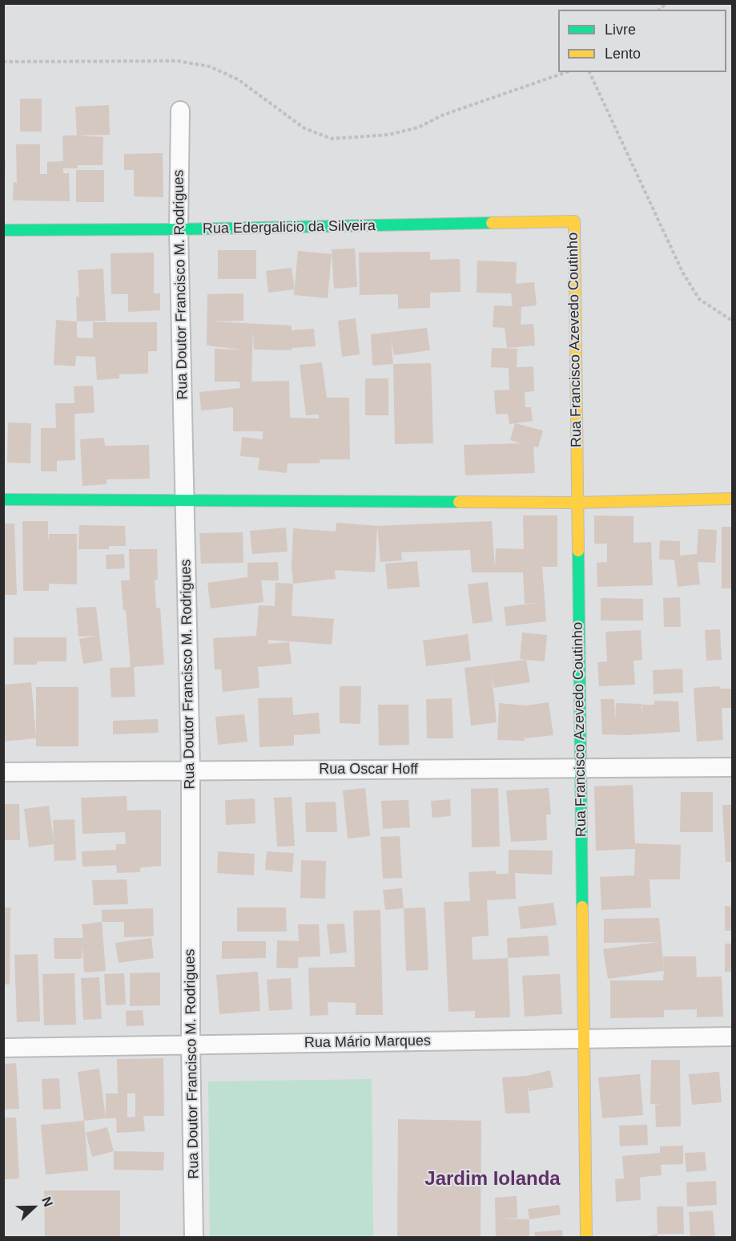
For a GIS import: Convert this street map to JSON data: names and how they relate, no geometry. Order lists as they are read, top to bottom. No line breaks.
{"streets":{"street":["Rua Edergalicio da Silveira","Rua Doutor Francisco M. Rodrigues","Rua Francisco Azevedo Coutinho","Rua Oscar Hoff","Rua Mário Marques"]},"crossings":[["Rua Edergalicio da Silveira","Rua Doutor Francisco M. Rodrigues"],["Rua Edergalicio da Silveira","Rua Francisco Azevedo Coutinho"],["Rua Doutor Francisco M. Rodrigues","Rua Oscar Hoff"],["Rua Doutor Francisco M. Rodrigues","Rua Mário Marques"],["Rua Francisco Azevedo Coutinho","Rua Oscar Hoff"],["Rua Francisco Azevedo Coutinho","Rua Mário Marques"]],"districts":["Jardim Iolanda"],"legend":["Livre","Lento"],"north":"right"}
